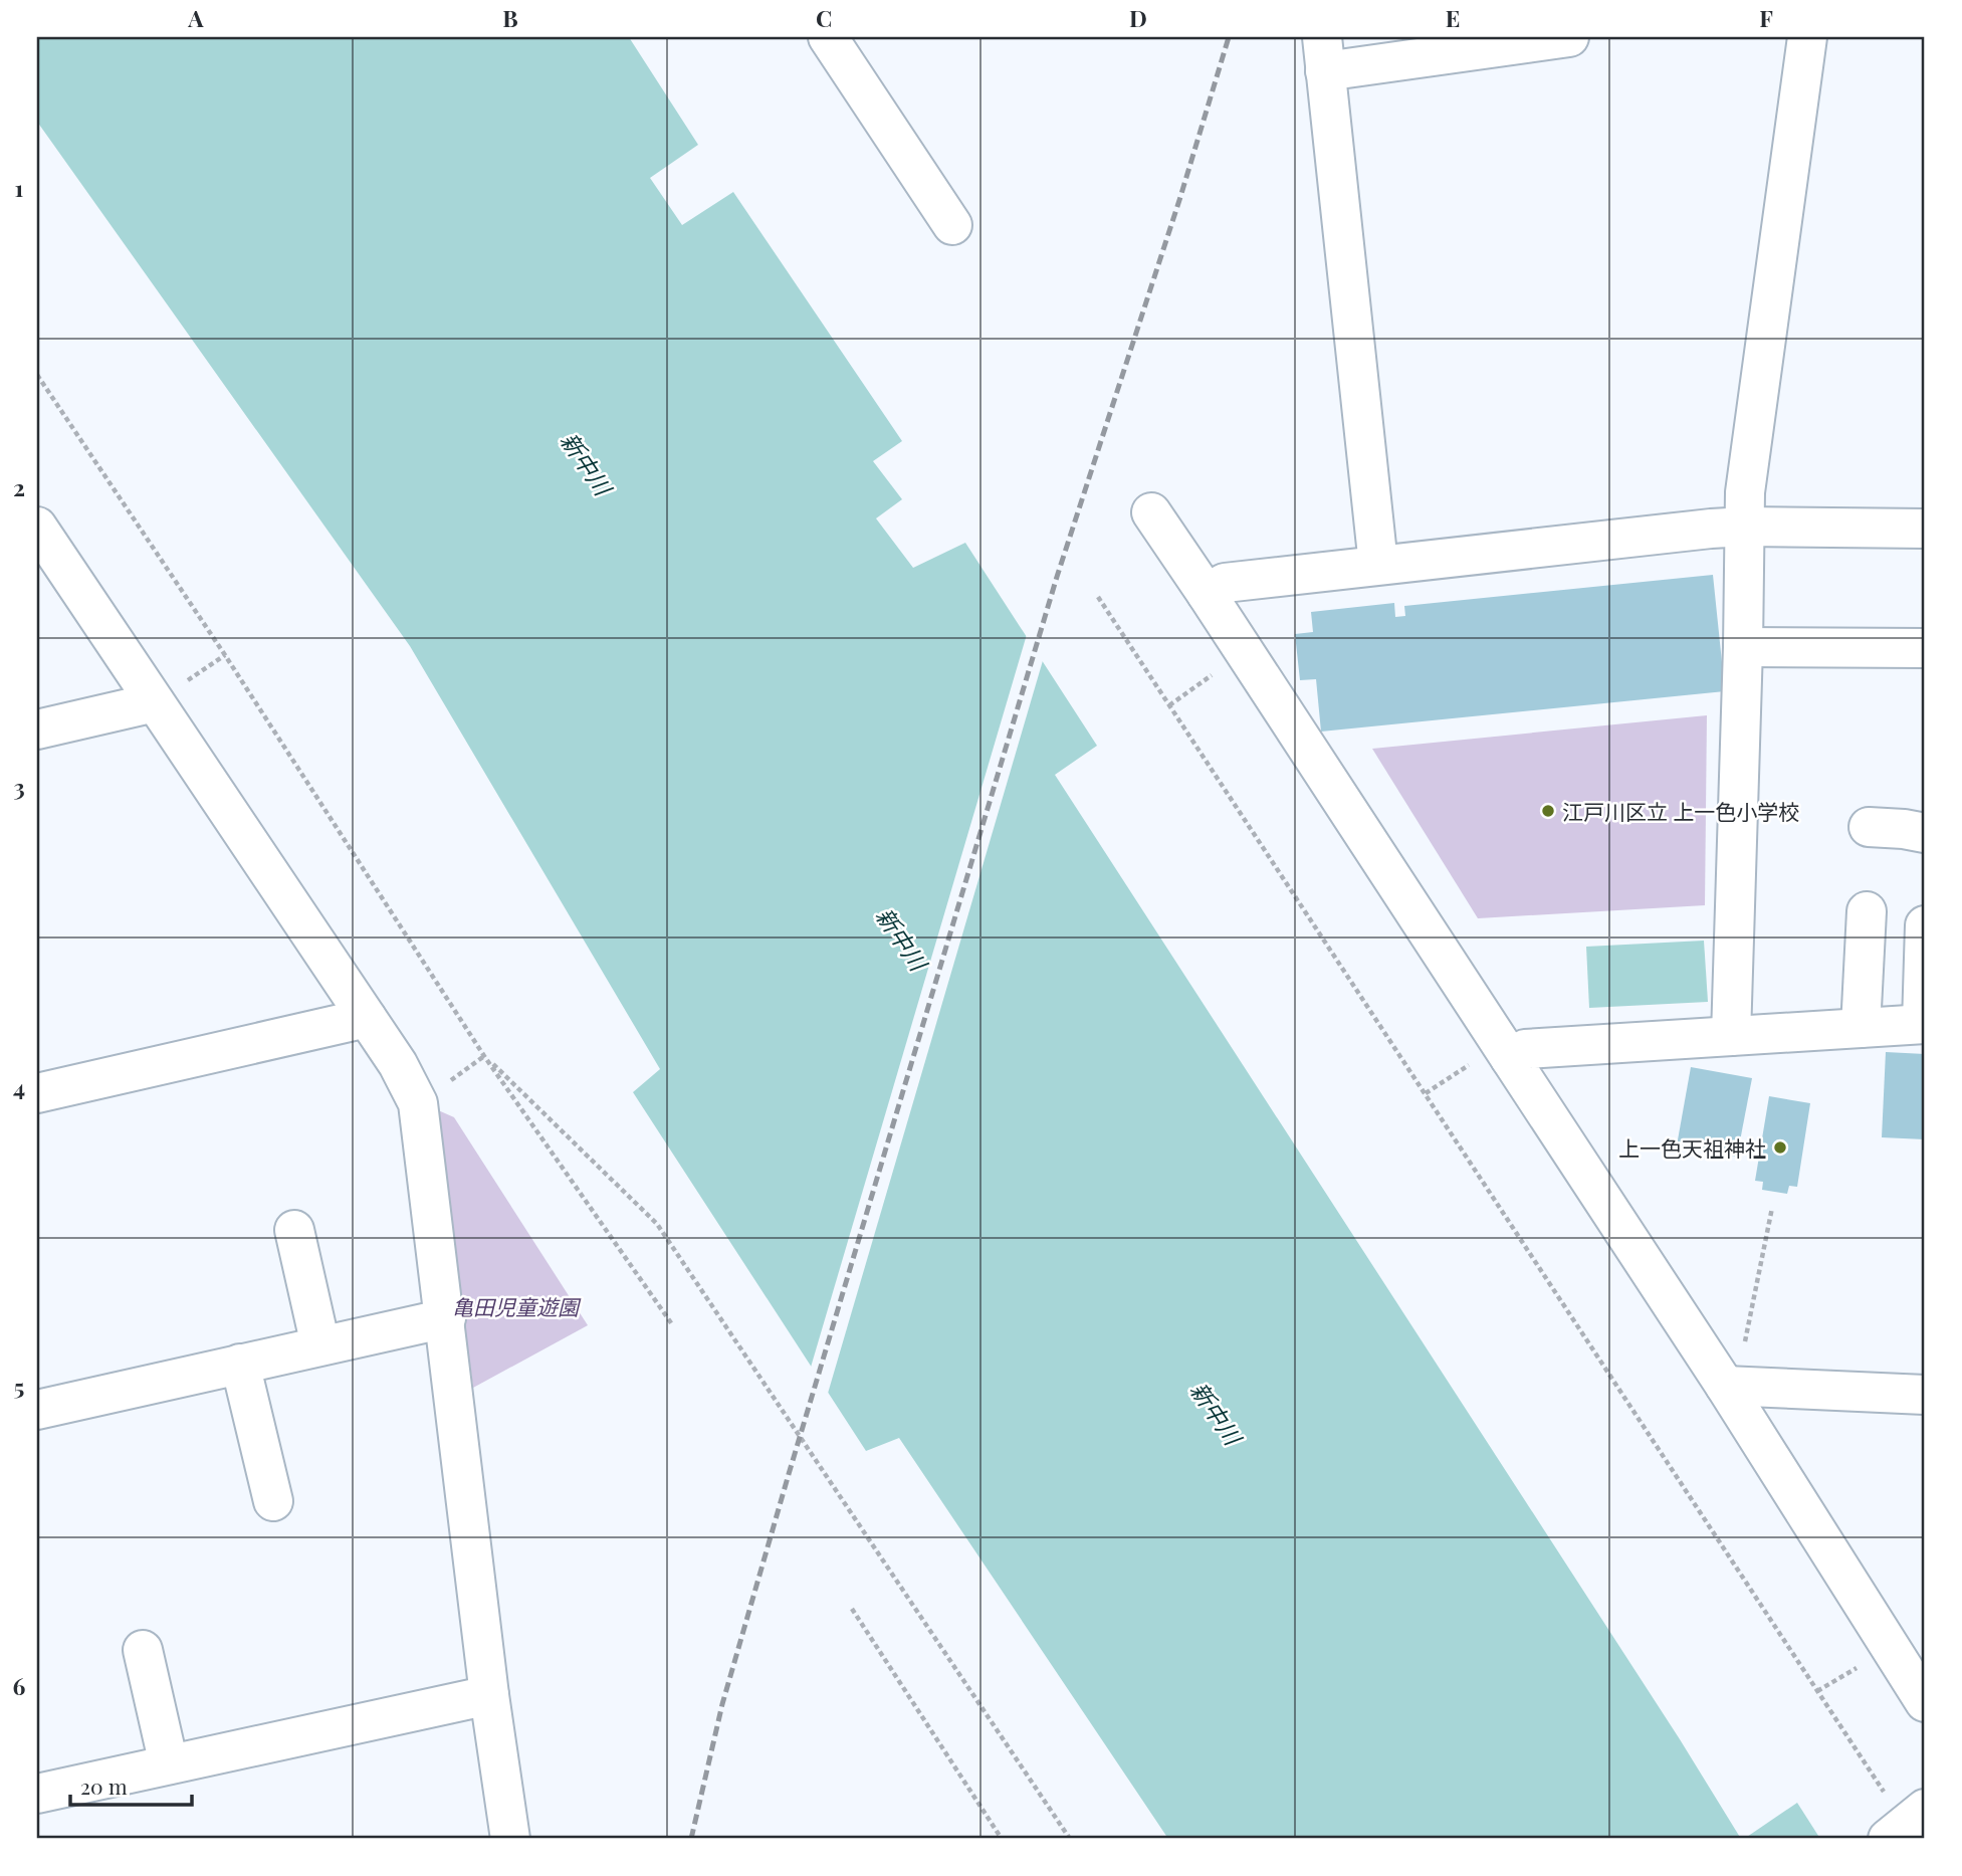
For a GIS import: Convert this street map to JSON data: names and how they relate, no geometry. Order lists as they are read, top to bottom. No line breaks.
{"water":["新中川"],"parks":["亀田児童遊園"],"places":["江戸川区立 上一色小学校","上一色天祖神社"],"scale_bar":"20 m","grid":{"columns":["A","B","C","D","E","F"],"rows":["1","2","3","4","5","6"]}}
